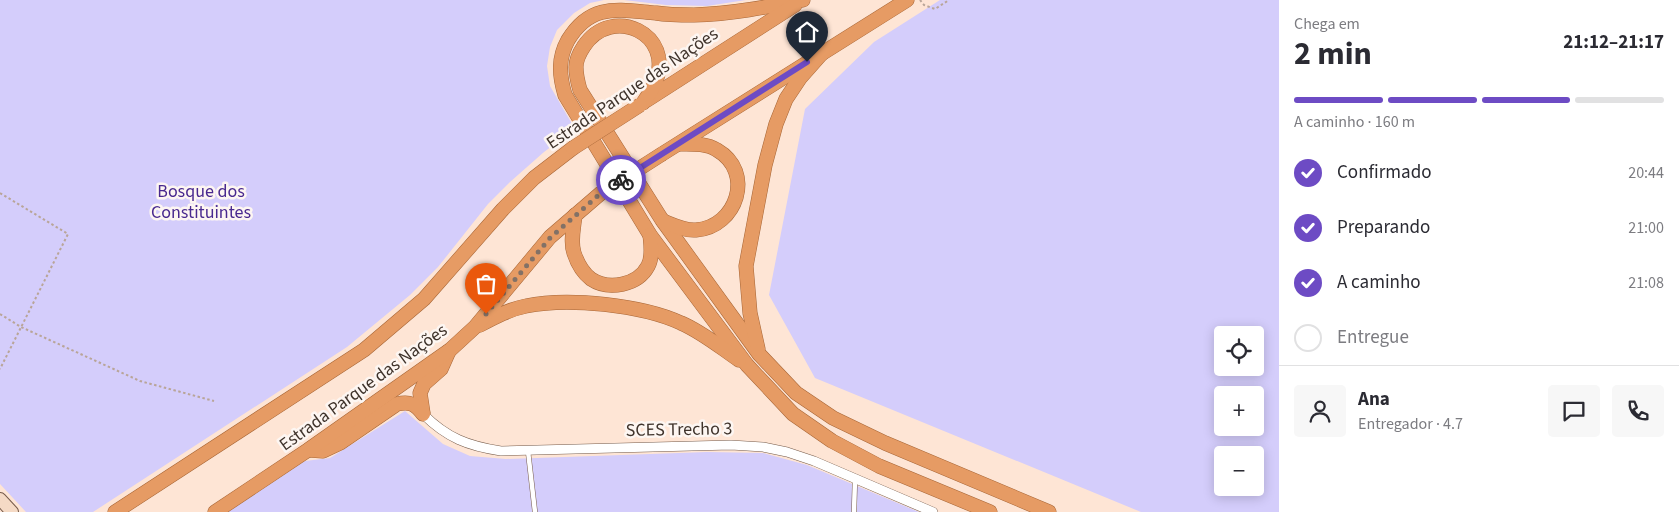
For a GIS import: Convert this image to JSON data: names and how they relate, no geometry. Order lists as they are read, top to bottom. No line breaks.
{"streets":{"highway":["Estrada Parque das Nações"],"street":["SCES Trecho 3"]},"parks":["Bosque dos Constituintes"],"page":{"heading":["2 min","Chega em","21:12–21:17"],"panel":["Ana","Entregador · 4.7"],"bar":"A caminho · 160 m","list":[["Confirmado","20:44"],["Preparando","21:00"],["A caminho","21:08"],"Entregue"],"map_buttons":["+","−"]}}
